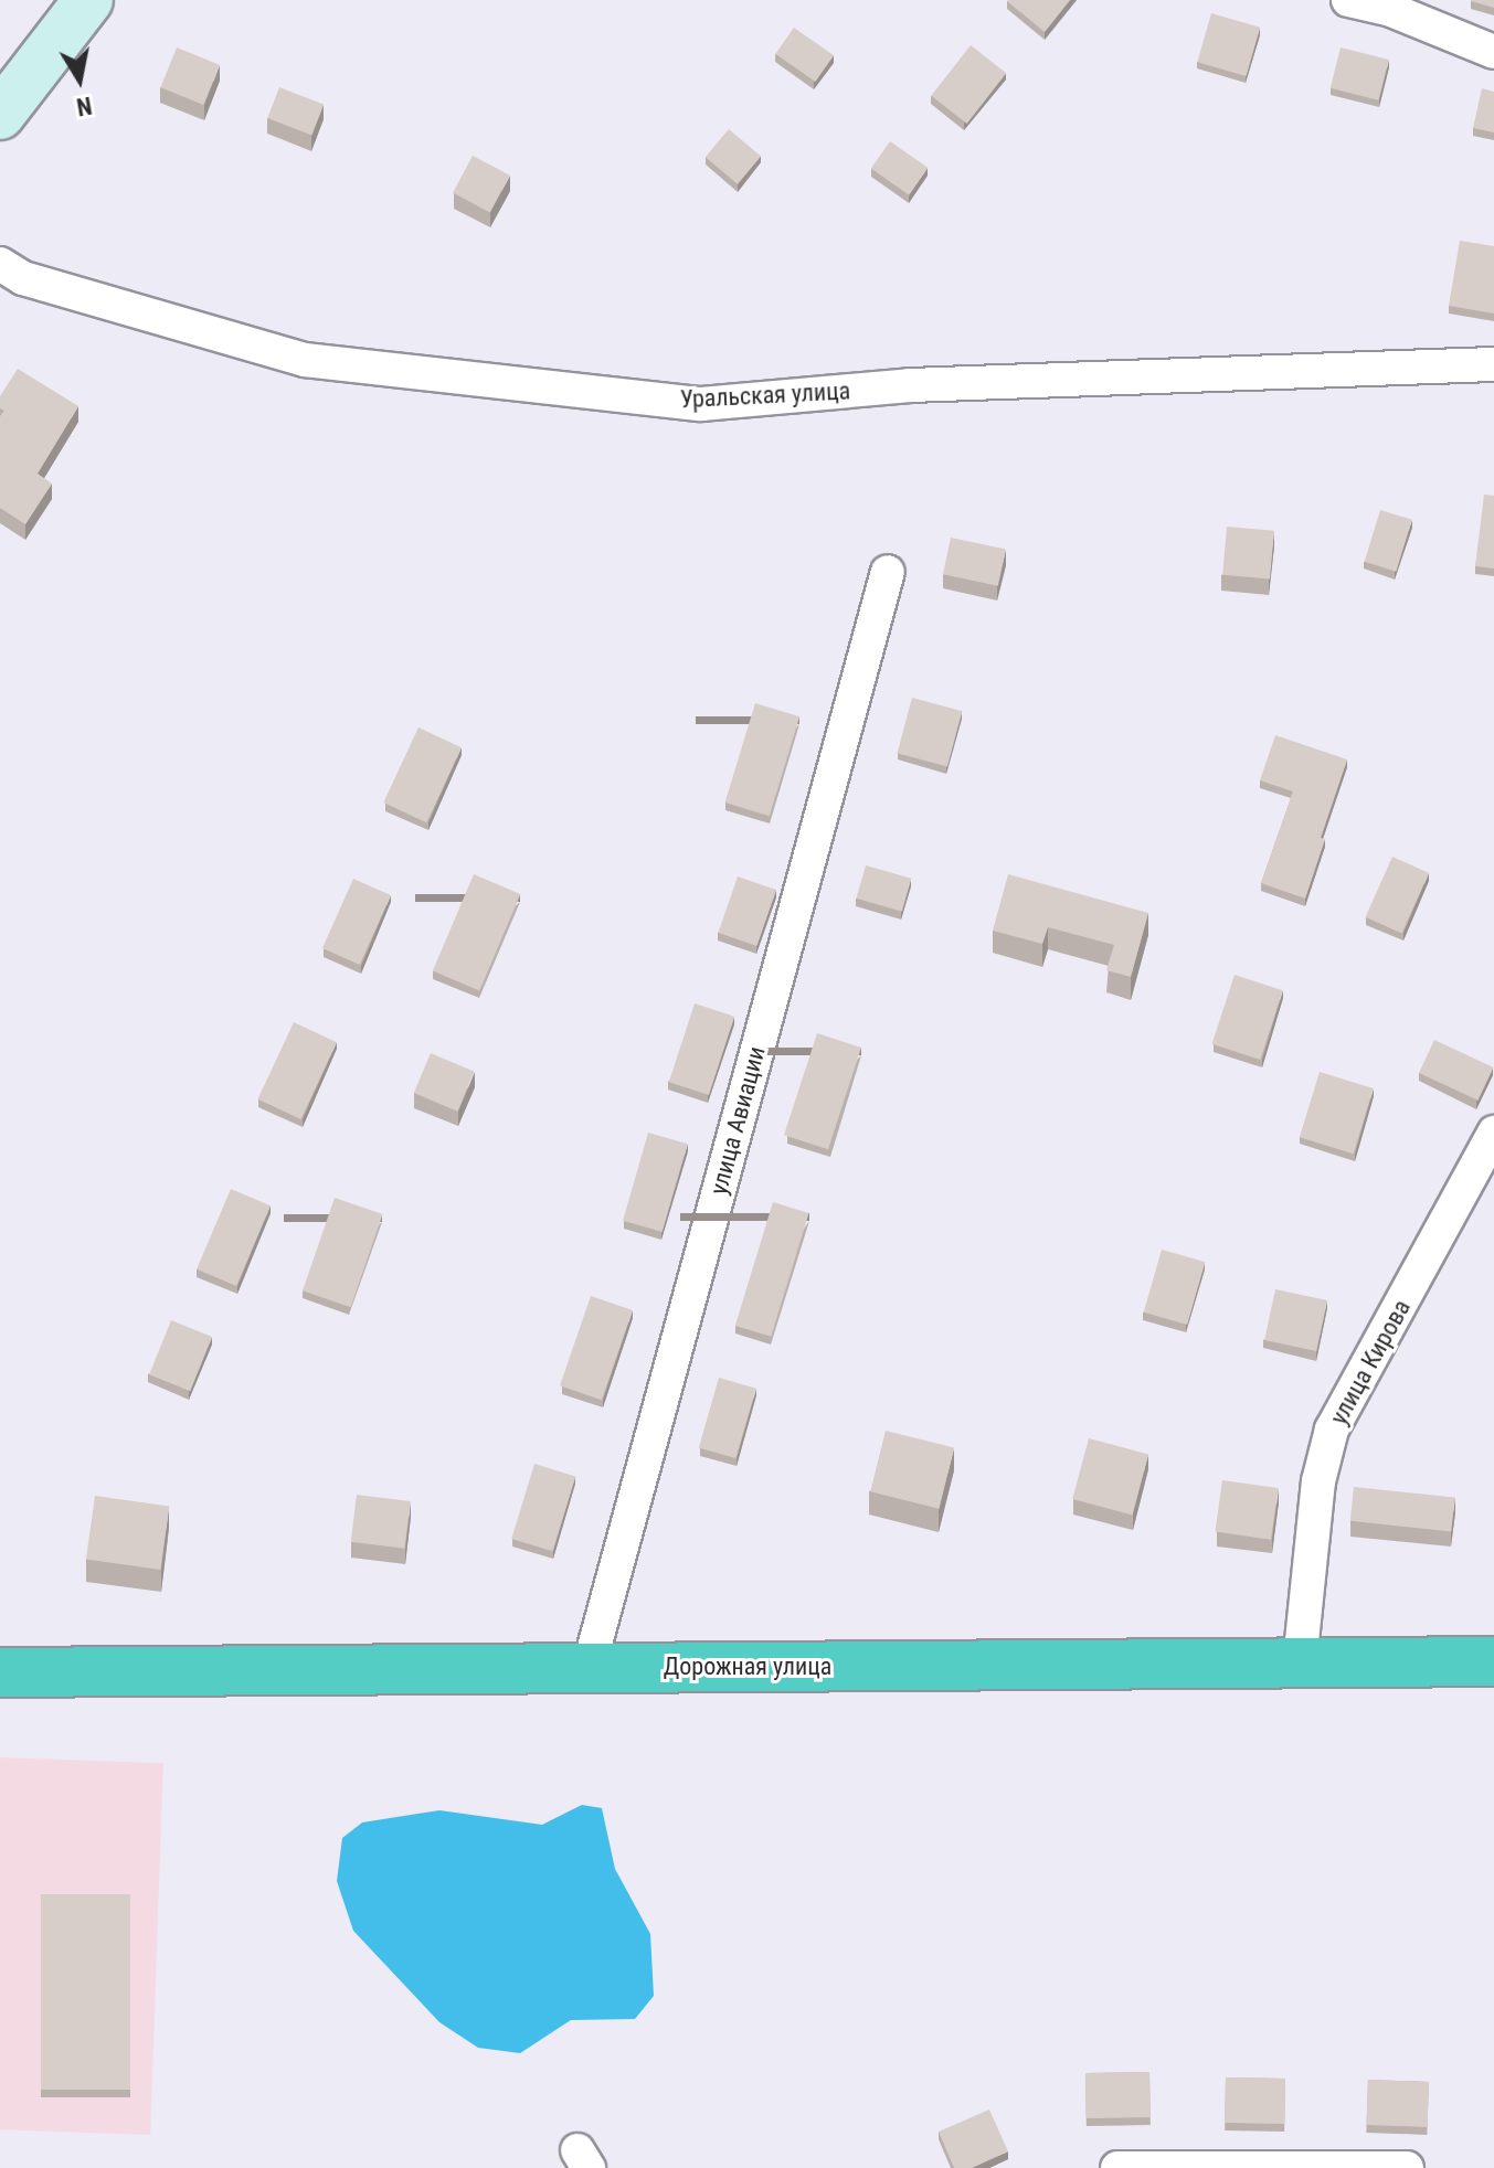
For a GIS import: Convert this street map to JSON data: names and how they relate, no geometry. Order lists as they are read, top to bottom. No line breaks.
{"streets":{"highway":["Дорожная улица"],"street":["Уральская улица","улица Авиации","улица Кирова"]},"crossings":[["улица Авиации","Дорожная улица"],["улица Кирова","Дорожная улица"]],"north":"bottom"}
